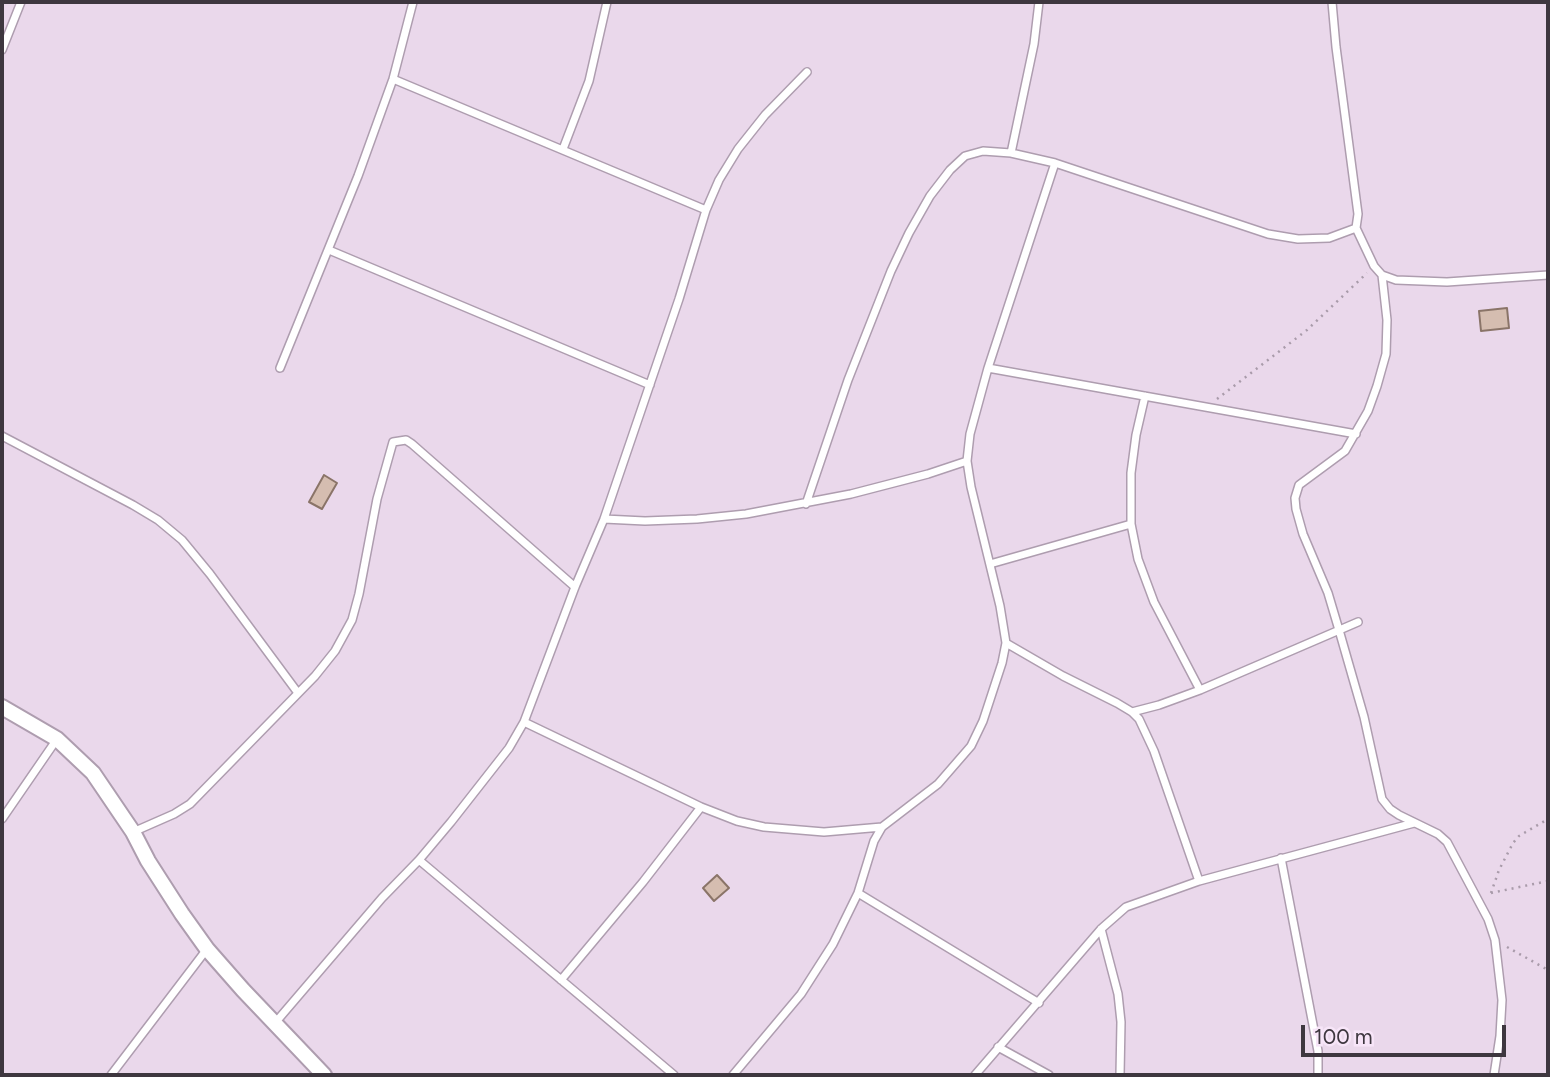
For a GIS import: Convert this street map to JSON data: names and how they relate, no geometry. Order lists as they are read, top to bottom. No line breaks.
{"scale_bar":"100 m"}
